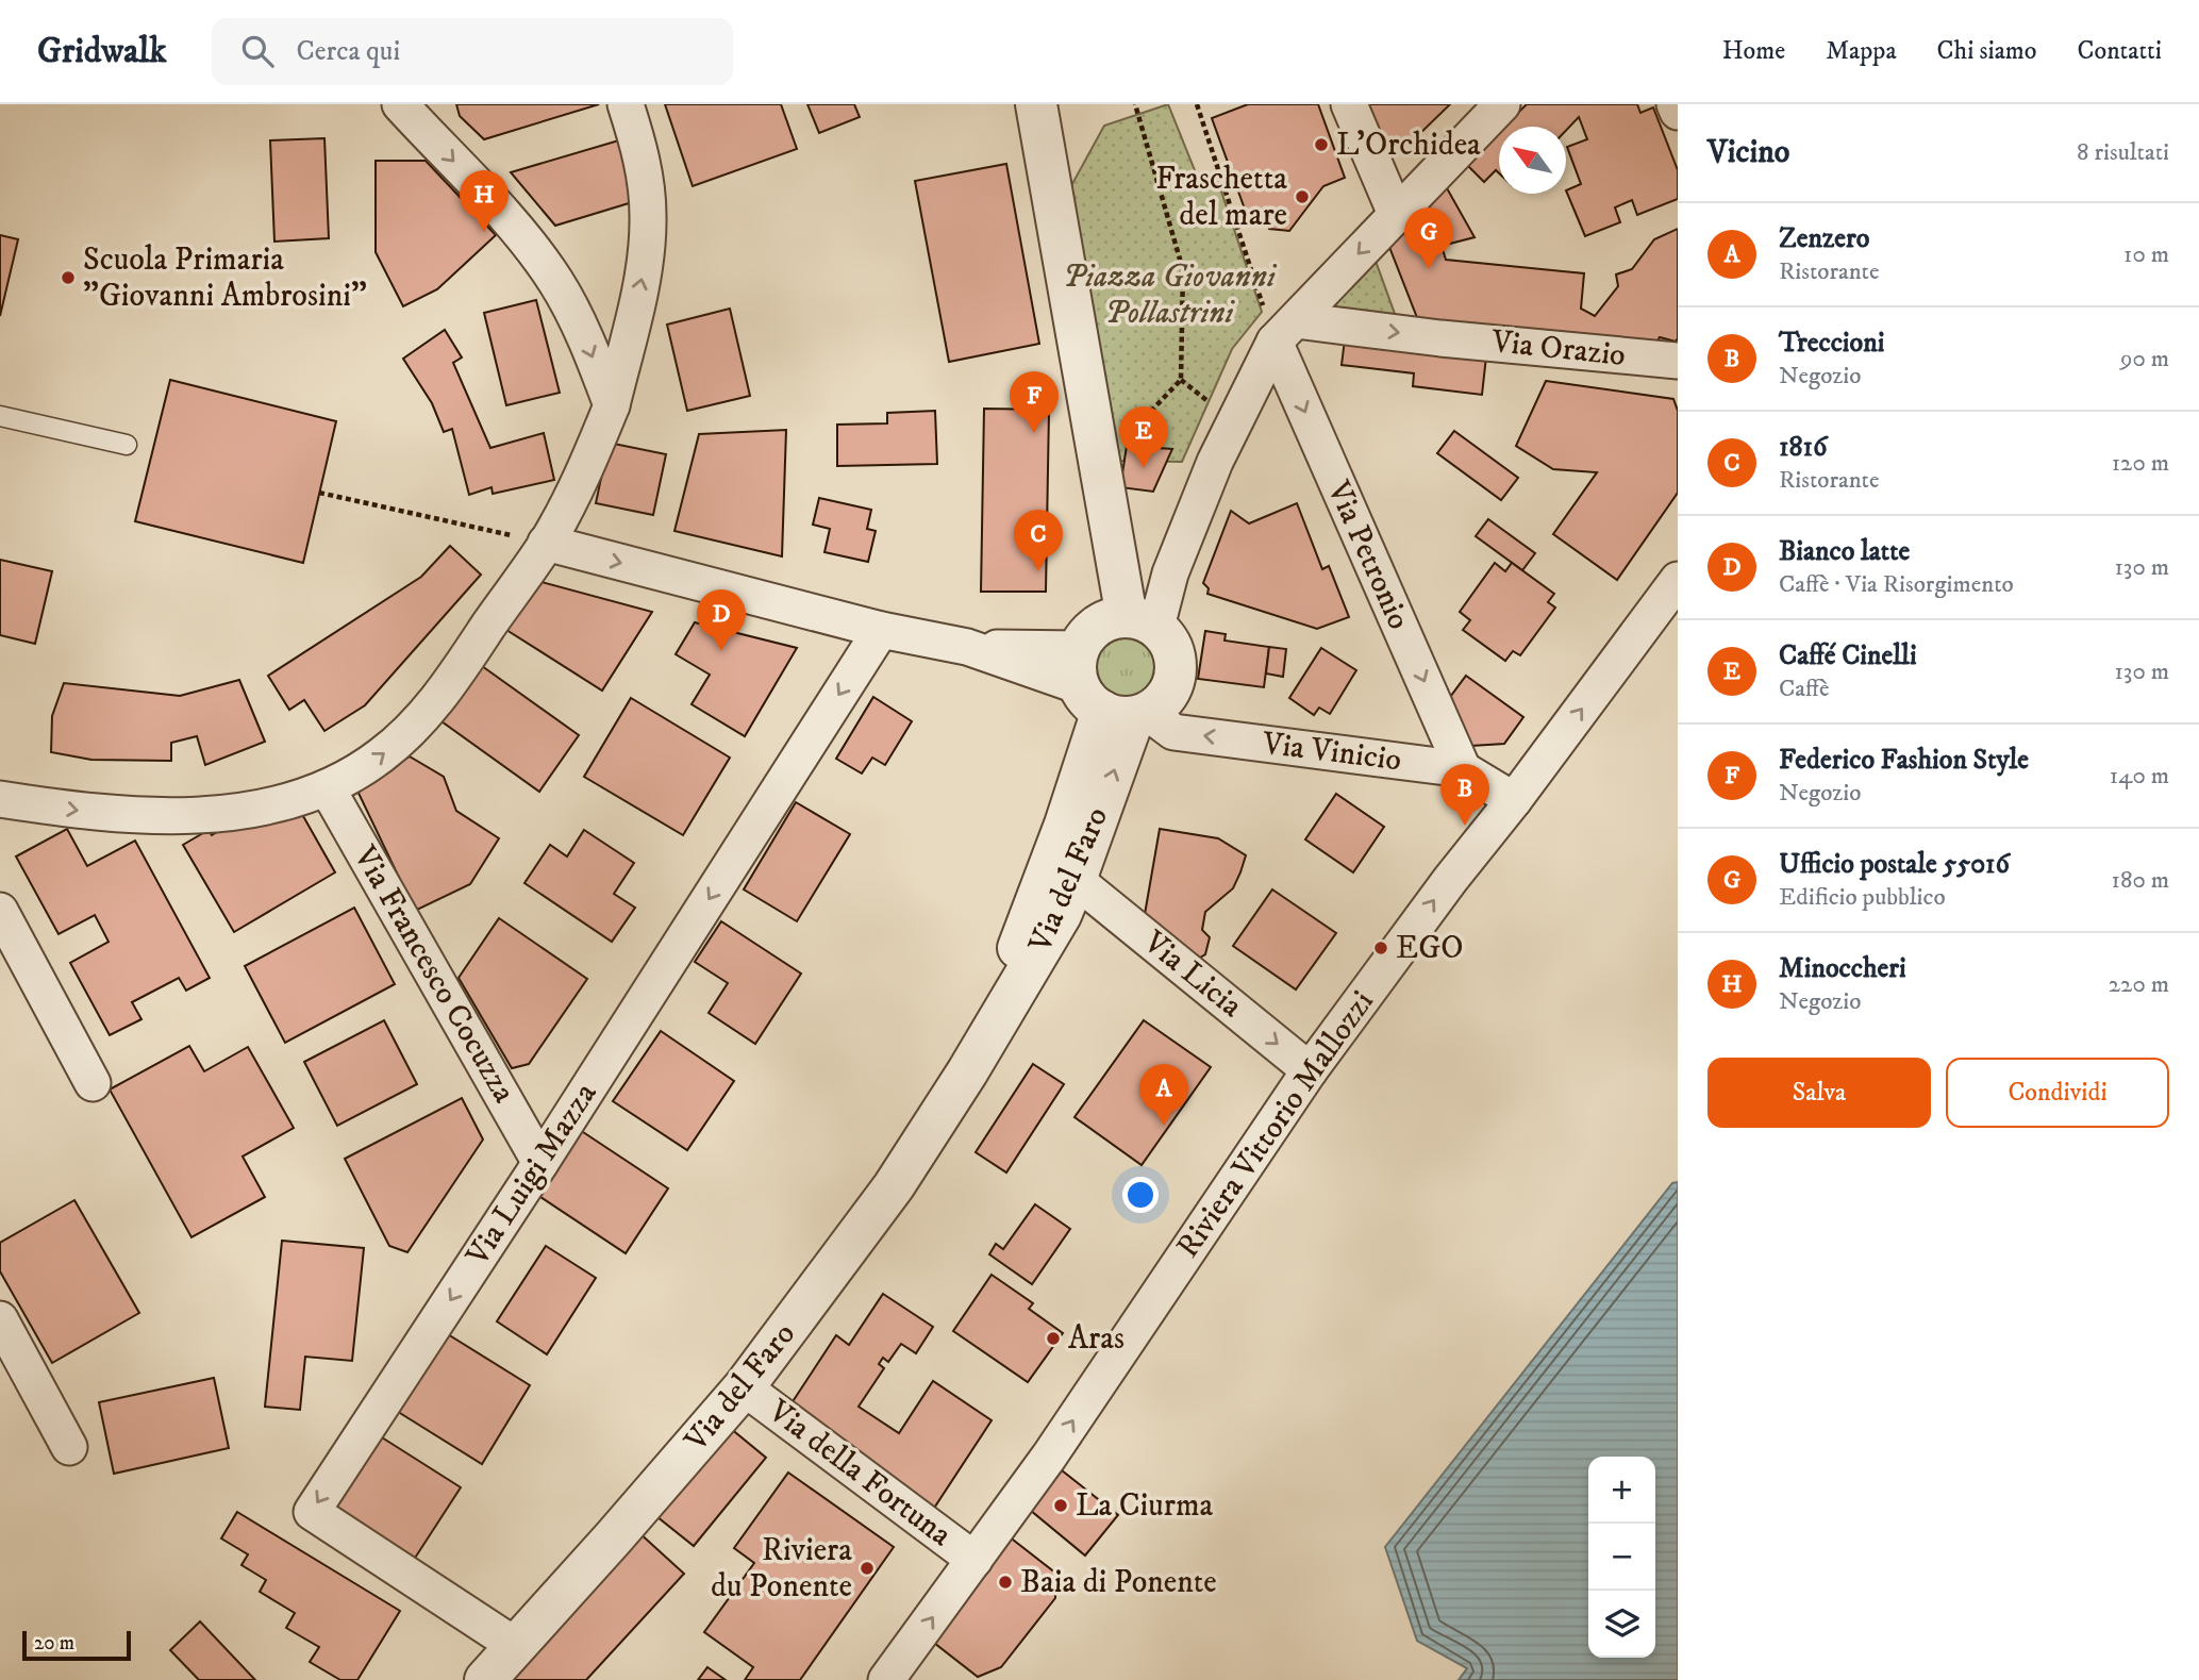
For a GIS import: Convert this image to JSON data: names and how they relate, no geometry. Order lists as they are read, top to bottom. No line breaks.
{"streets":{"street":["Via Orazio","Via Petronio","Via Vinicio","Via del Faro","Via Francesco Cocuzza","Via Licia","Riviera Vittorio Mallozzi","Via Luigi Mazza","Via della Fortuna"]},"crossings":[["Via Orazio","Via Petronio"],["Via Petronio","Via Vinicio"],["Via Vinicio","Via del Faro"],["Via Vinicio","Riviera Vittorio Mallozzi"],["Via del Faro","Via Licia"],["Via del Faro","Via Luigi Mazza"],["Via del Faro","Via della Fortuna"],["Via Francesco Cocuzza","Via Luigi Mazza"],["Via Licia","Riviera Vittorio Mallozzi"],["Riviera Vittorio Mallozzi","Via della Fortuna"]],"one_way":["Via Orazio","Via Vinicio","Via Licia","Riviera Vittorio Mallozzi","Via Luigi Mazza"],"parks":["Piazza Giovanni Pollastrini"],"places":["L'Orchidea","Fraschetta del mare","Scuola Primaria \"Giovanni Ambrosini\"","EGO","Aras","La Ciurma","Riviera du Ponente","Baia di Ponente"],"scale_bar":"20 m","north":"top left","page":{"header":"Gridwalk","search":"Cerca qui","nav":["Home","Mappa","Chi siamo","Contatti"],"heading":["Vicino","8 risultati"],"pins":["H","G","F","E","C","D","B","A"],"list":[{"mark":"A","name":"Zenzero","note":"Ristorante","value":"10 m"},{"mark":"B","name":"Treccioni","note":"Negozio","value":"90 m"},{"mark":"C","name":"1816","note":"Ristorante","value":"120 m"},{"mark":"D","name":"Bianco latte","note":"Caffè · Via Risorgimento","value":"130 m"},{"mark":"E","name":"Caffé Cinelli","note":"Caffè","value":"130 m"},{"mark":"F","name":"Federico Fashion Style","note":"Negozio","value":"140 m"},{"mark":"G","name":"Ufficio postale 55016","note":"Edificio pubblico","value":"180 m"},{"mark":"H","name":"Minoccheri","note":"Negozio","value":"220 m"}],"buttons":["Salva","Condividi"],"map_buttons":["+","−"],"scale":"20 m"}}
